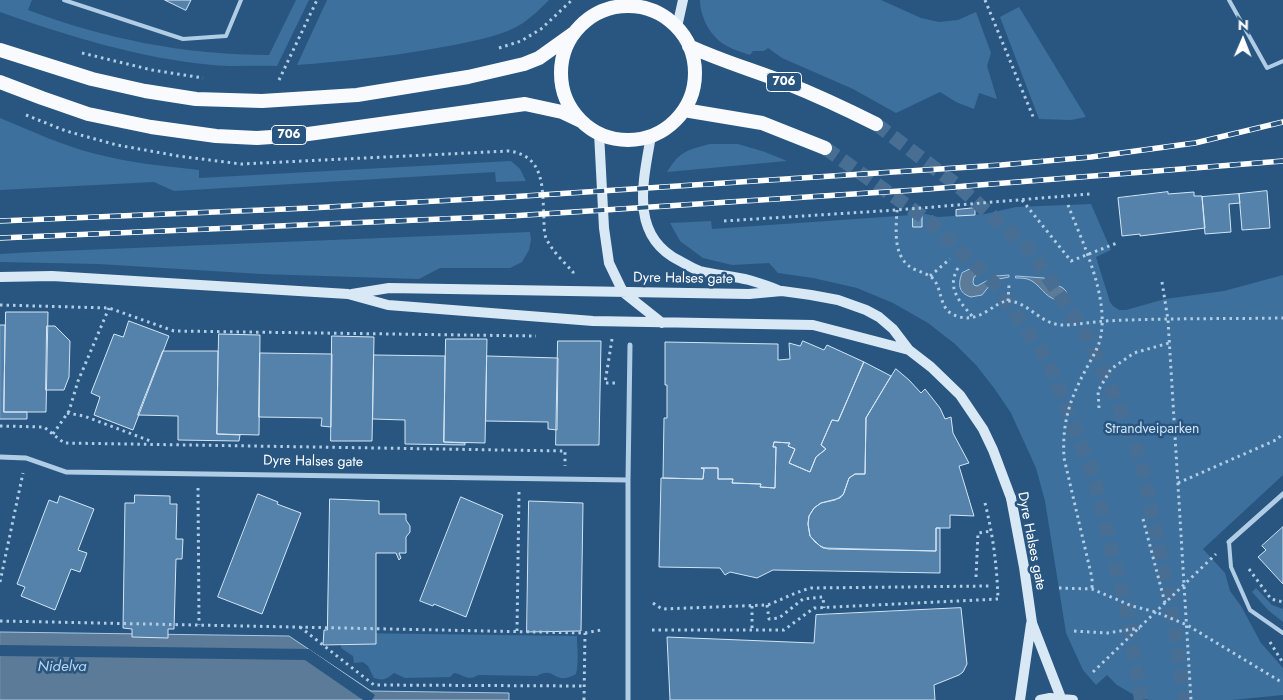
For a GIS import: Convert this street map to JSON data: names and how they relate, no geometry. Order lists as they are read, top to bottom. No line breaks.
{"streets":{"highway":["706"],"main road":["Dyre Halses gate"]},"water":["Nidelva"],"parks":["Strandveiparken"],"north":"top"}
